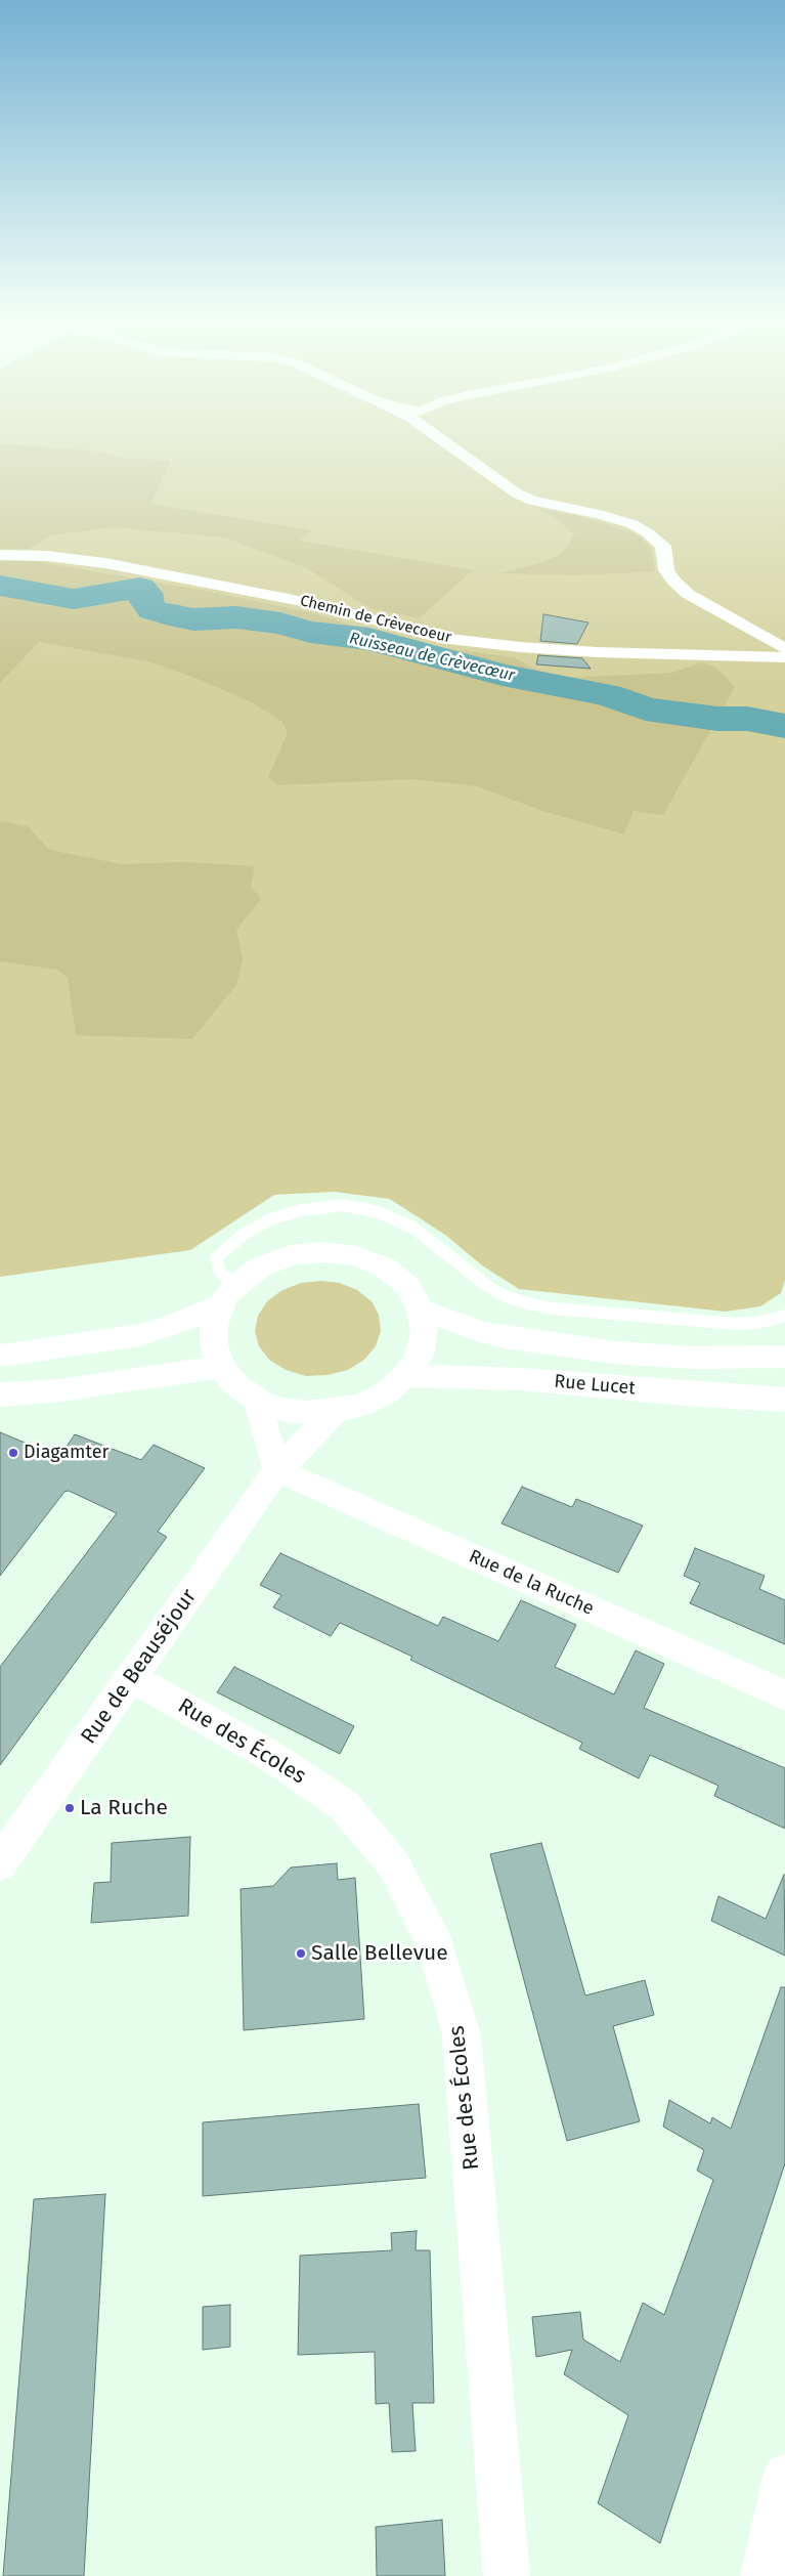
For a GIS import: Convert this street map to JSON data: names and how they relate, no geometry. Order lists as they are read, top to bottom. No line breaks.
{"streets":{"street":["Chemin de Crèvecoeur","Rue Lucet","Rue de la Ruche","Rue de Beauséjour","Rue des Écoles"]},"crossings":[["Rue de la Ruche","Rue de Beauséjour"],["Rue de Beauséjour","Rue des Écoles"]],"water":["Ruisseau de Crèvecœur"],"places":["Diagamter","La Ruche","Salle Bellevue"]}
